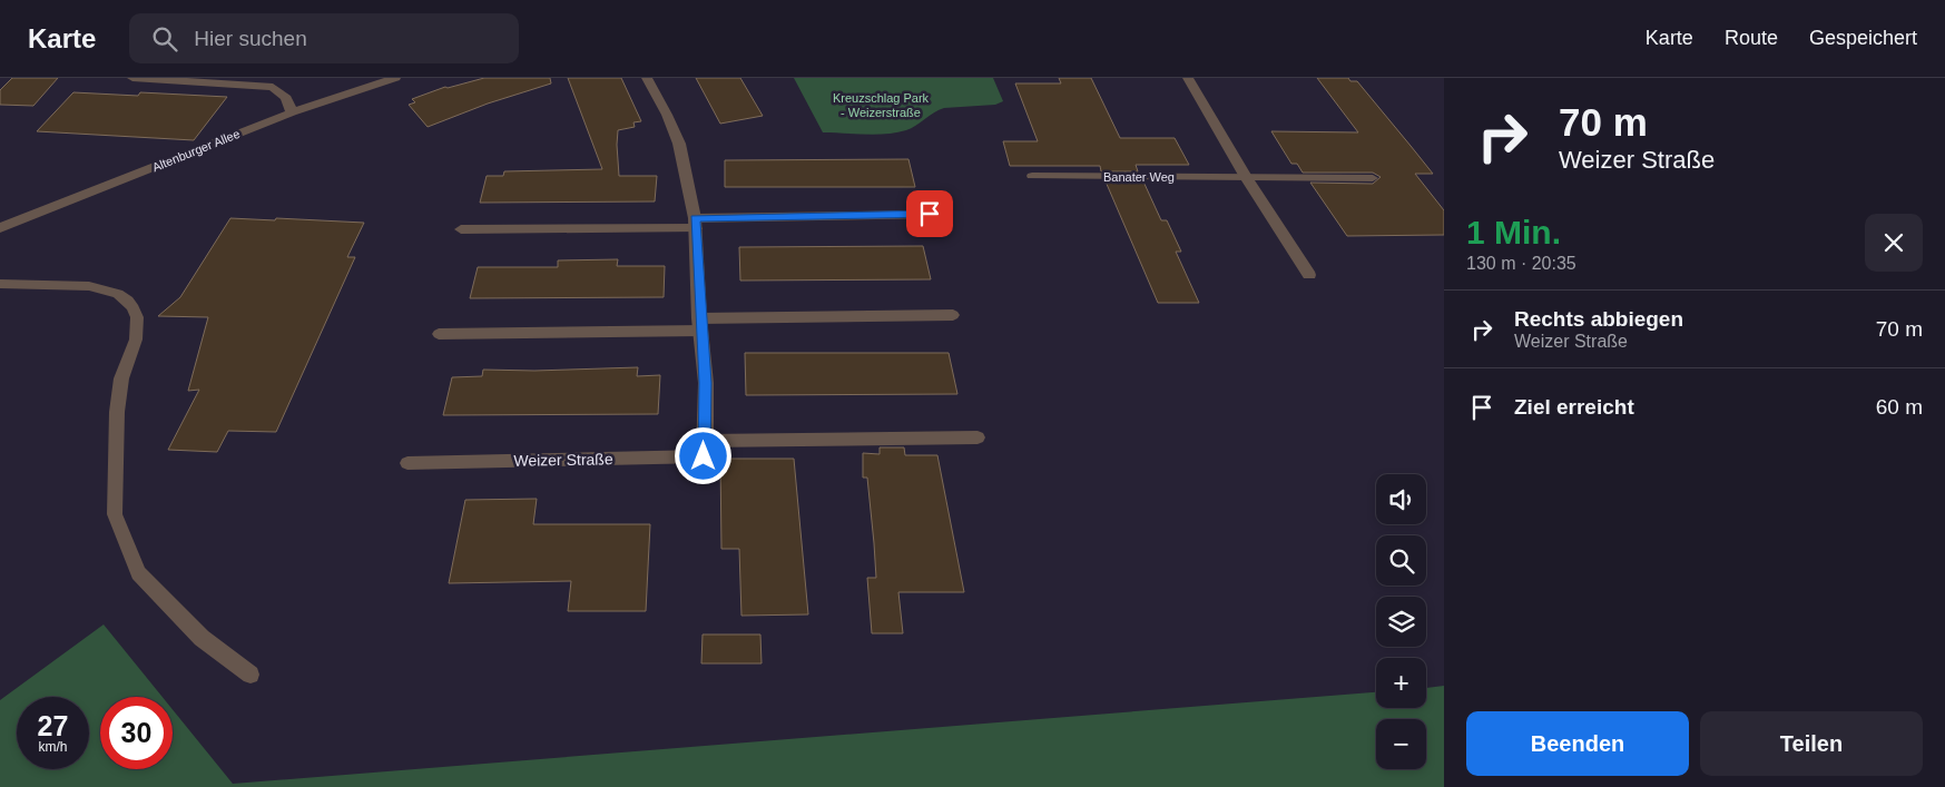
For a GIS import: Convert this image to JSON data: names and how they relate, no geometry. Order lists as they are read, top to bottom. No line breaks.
{"streets":{"street":["Altenburger Allee"],"lane":["Banater Weg","Weizer Straße"]},"parks":["Kreuzschlag Park - Weizerstraße"],"page":{"header":"Karte","search":"Hier suchen","nav":["Karte","Route","Gespeichert"],"turn":["70 m","Weizer Straße"],"heading":["1 Min.","130 m · 20:35"],"list":[{"name":"Rechts abbiegen","note":"Weizer Straße","value":"70 m"},{"name":"Ziel erreicht","value":"60 m"}],"map_buttons":["+","−"],"speed":"27 km/h","limit":"30","buttons":["Beenden","Teilen"]}}
